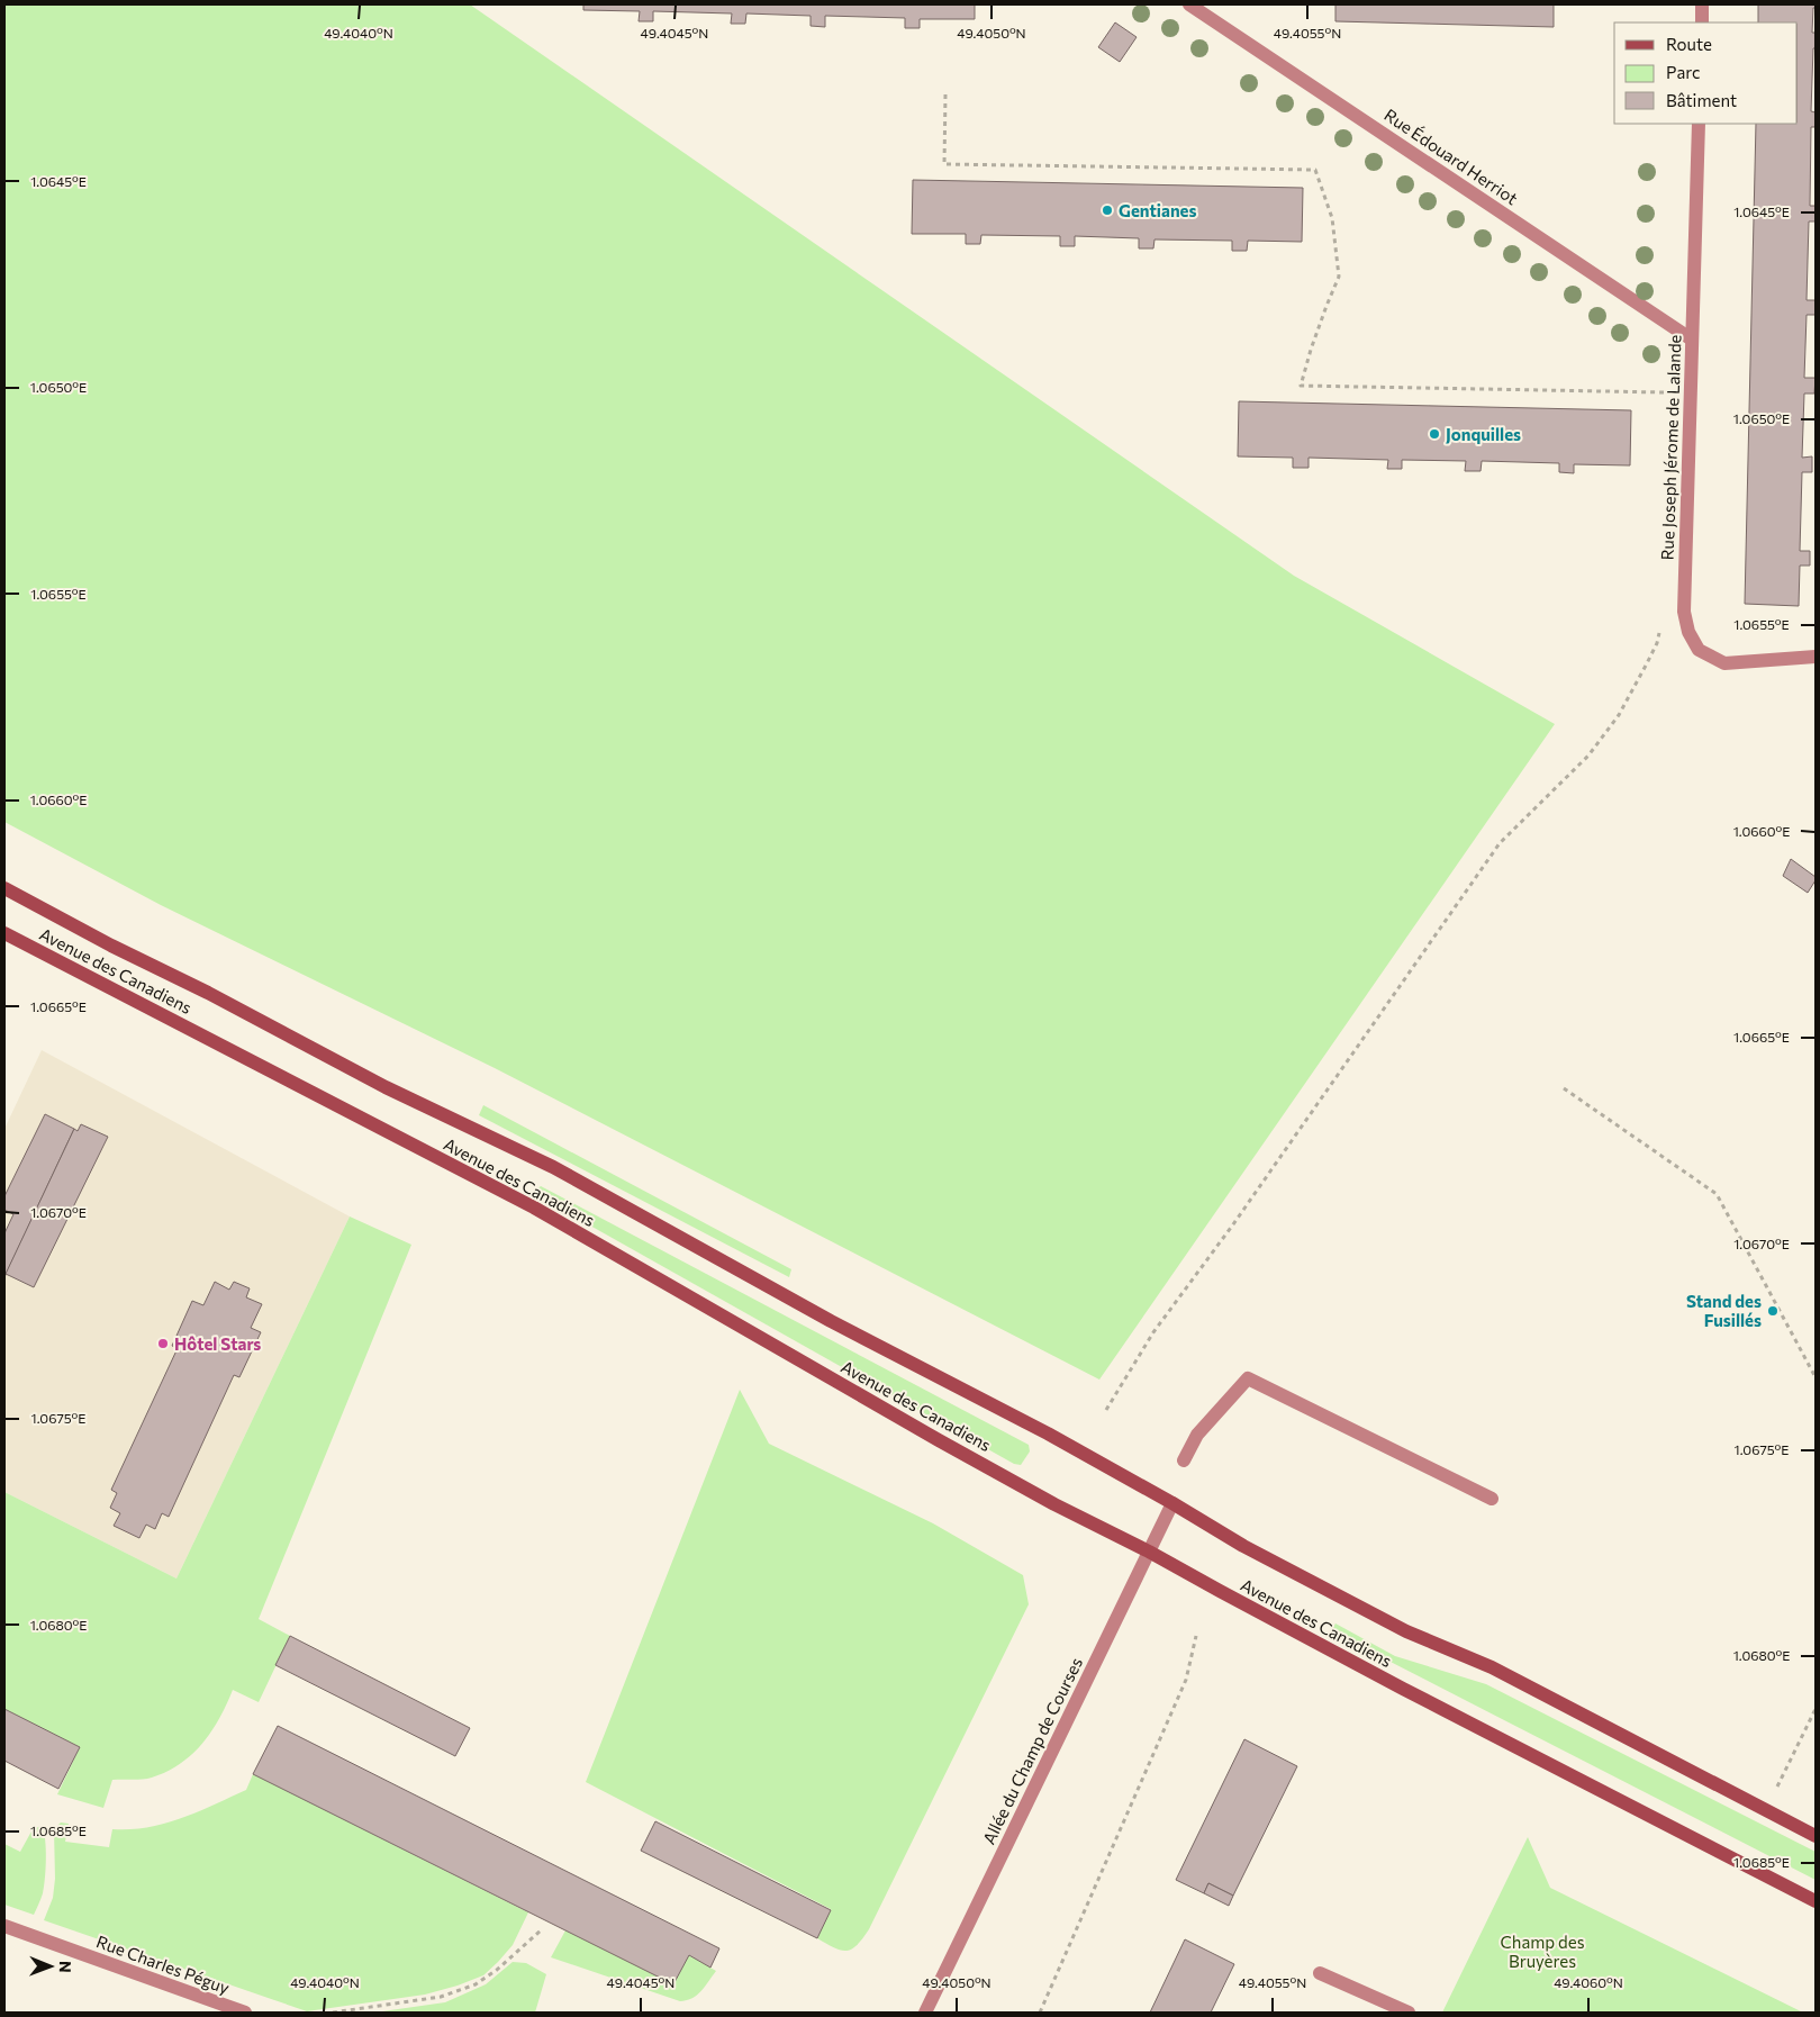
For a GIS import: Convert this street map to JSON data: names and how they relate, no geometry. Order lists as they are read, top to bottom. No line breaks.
{"streets":{"main road":["Avenue des Canadiens"],"street":["Rue Édouard Herriot","Rue Joseph Jérome de Lalande","Allée du Champ de Courses","Rue Charles Péguy"]},"crossings":[["Rue Édouard Herriot","Rue Joseph Jérome de Lalande"],["Avenue des Canadiens","Allée du Champ de Courses"]],"parks":["Champ des Bruyères"],"places":["Gentianes","Jonquilles","Stand des Fusillés","Hôtel Stars"],"legend":["Route","Parc","Bâtiment"],"north":"right","coordinates":["49.4040°N","49.4045°N","49.4050°N","49.4055°N","1.0645°E","1.0650°E","1.0655°E","1.0660°E","1.0665°E","1.0670°E","1.0675°E","1.0680°E","1.0685°E","49.4060°N"]}
